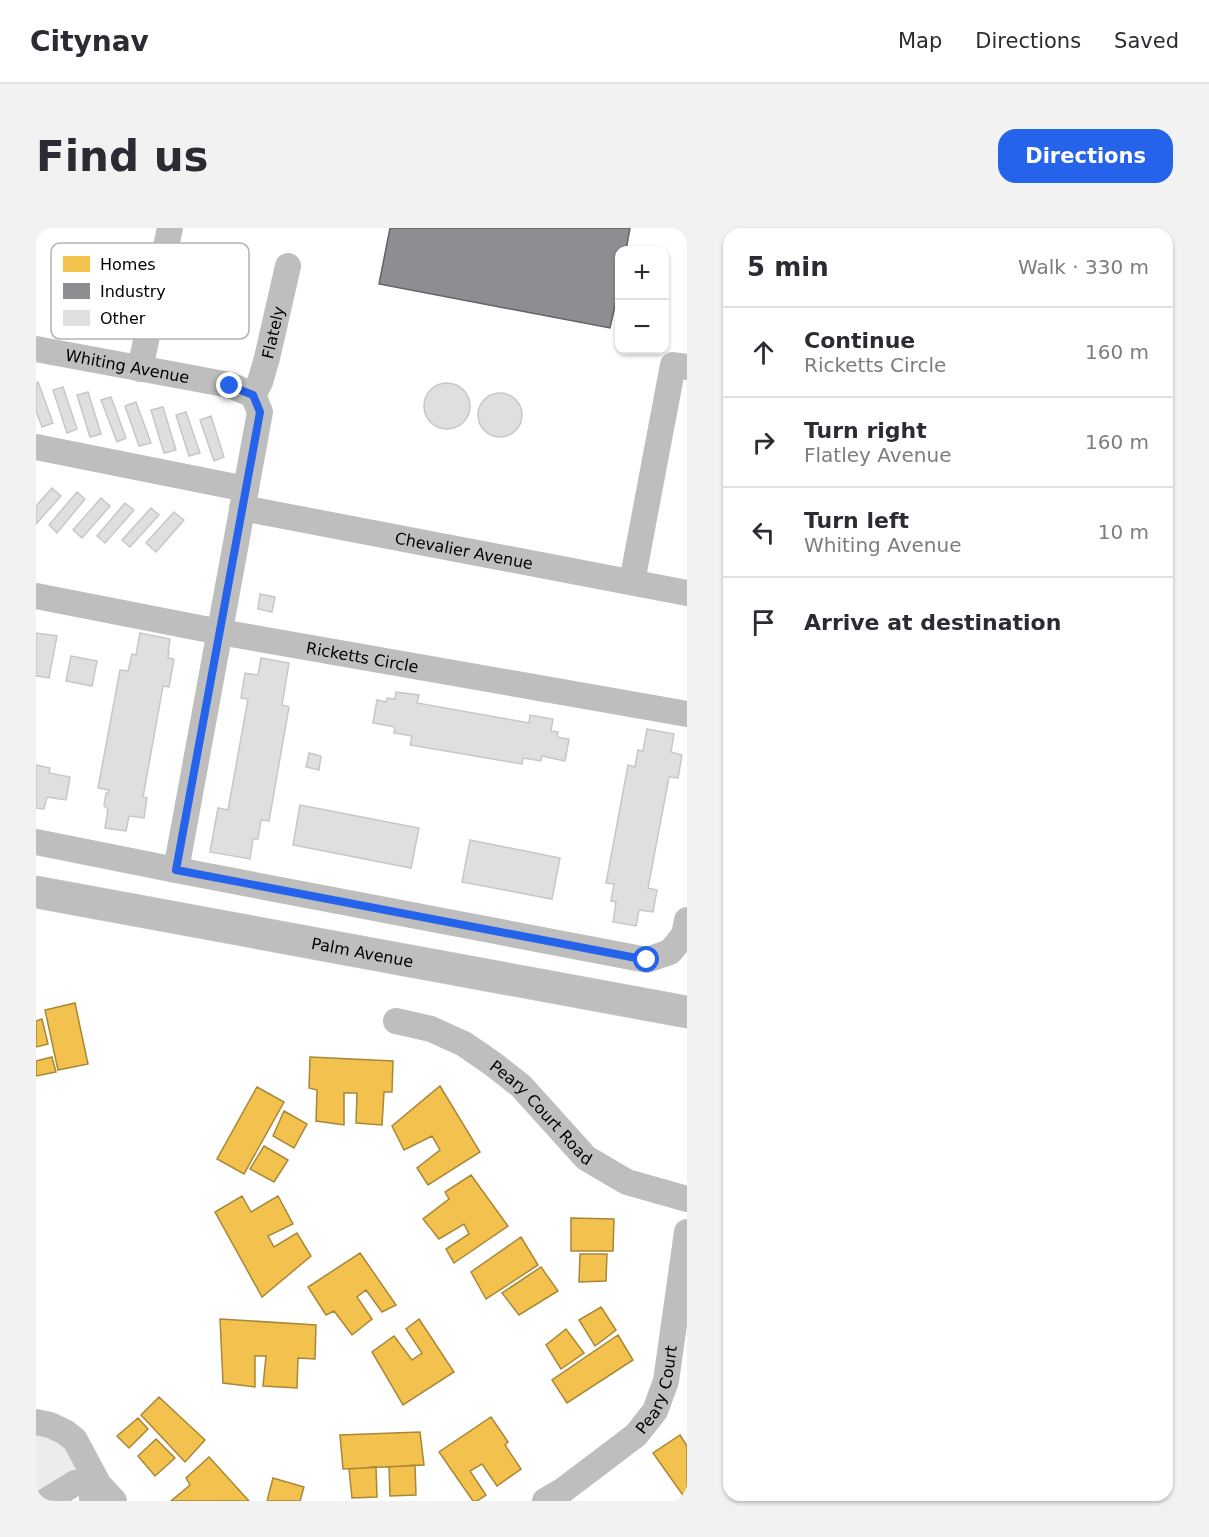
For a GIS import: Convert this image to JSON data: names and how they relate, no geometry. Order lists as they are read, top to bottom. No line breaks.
{"streets":{"main road":["Palm Avenue"],"street":["Flately","Whiting Avenue","Chevalier Avenue","Ricketts Circle","Peary Court Road","Peary Court"]},"crossings":[["Flately","Whiting Avenue"]],"legend":["Homes","Industry","Other"],"page":{"header":"Citynav","nav":["Map","Directions","Saved"],"buttons":"Directions","title":"Find us","heading":["5 min","Walk · 330 m"],"map_buttons":["+","−"],"list":[["Continue","Ricketts Circle","160 m"],["Turn right","Flatley Avenue","160 m"],["Turn left","Whiting Avenue","10 m"],"Arrive at destination"]}}
